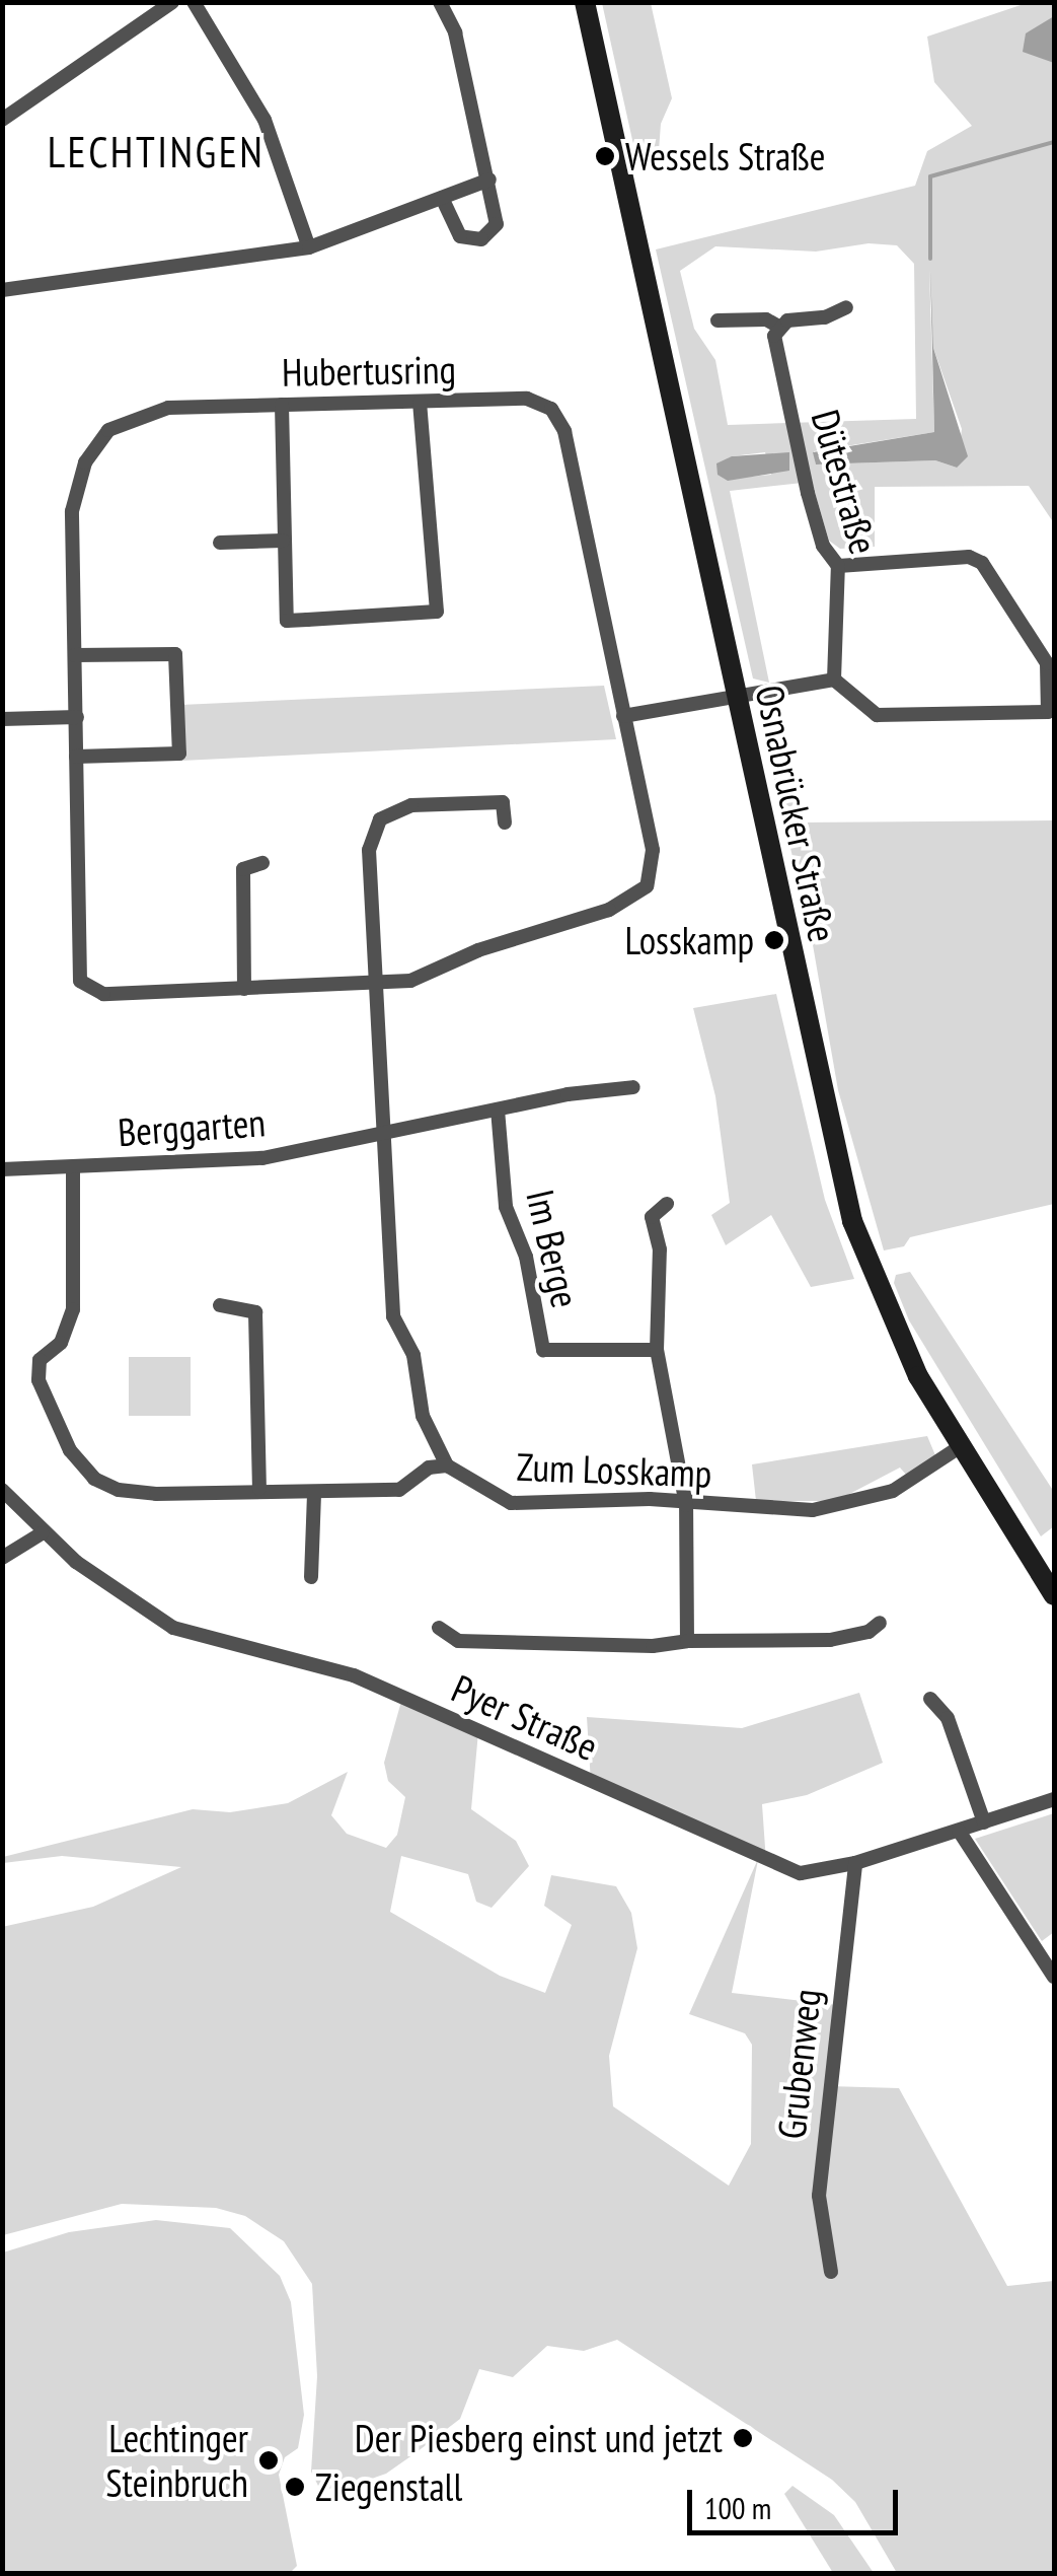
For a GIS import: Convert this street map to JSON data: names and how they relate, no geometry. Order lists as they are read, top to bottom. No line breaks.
{"streets":{"street":["Hubertusring","Dütestraße","Osnabrücker Straße","Berggarten","Im Berge","Zum Losskamp","Pyer Straße","Grubenweg"]},"crossings":[["Osnabrücker Straße","Zum Losskamp"],["Berggarten","Im Berge"],["Pyer Straße","Grubenweg"]],"districts":["LECHTINGEN"],"places":["Wessels Straße","Losskamp","Der Piesberg einst und jetzt","Lechtinger Steinbruch","Ziegenstall"],"scale_bar":"100 m"}
